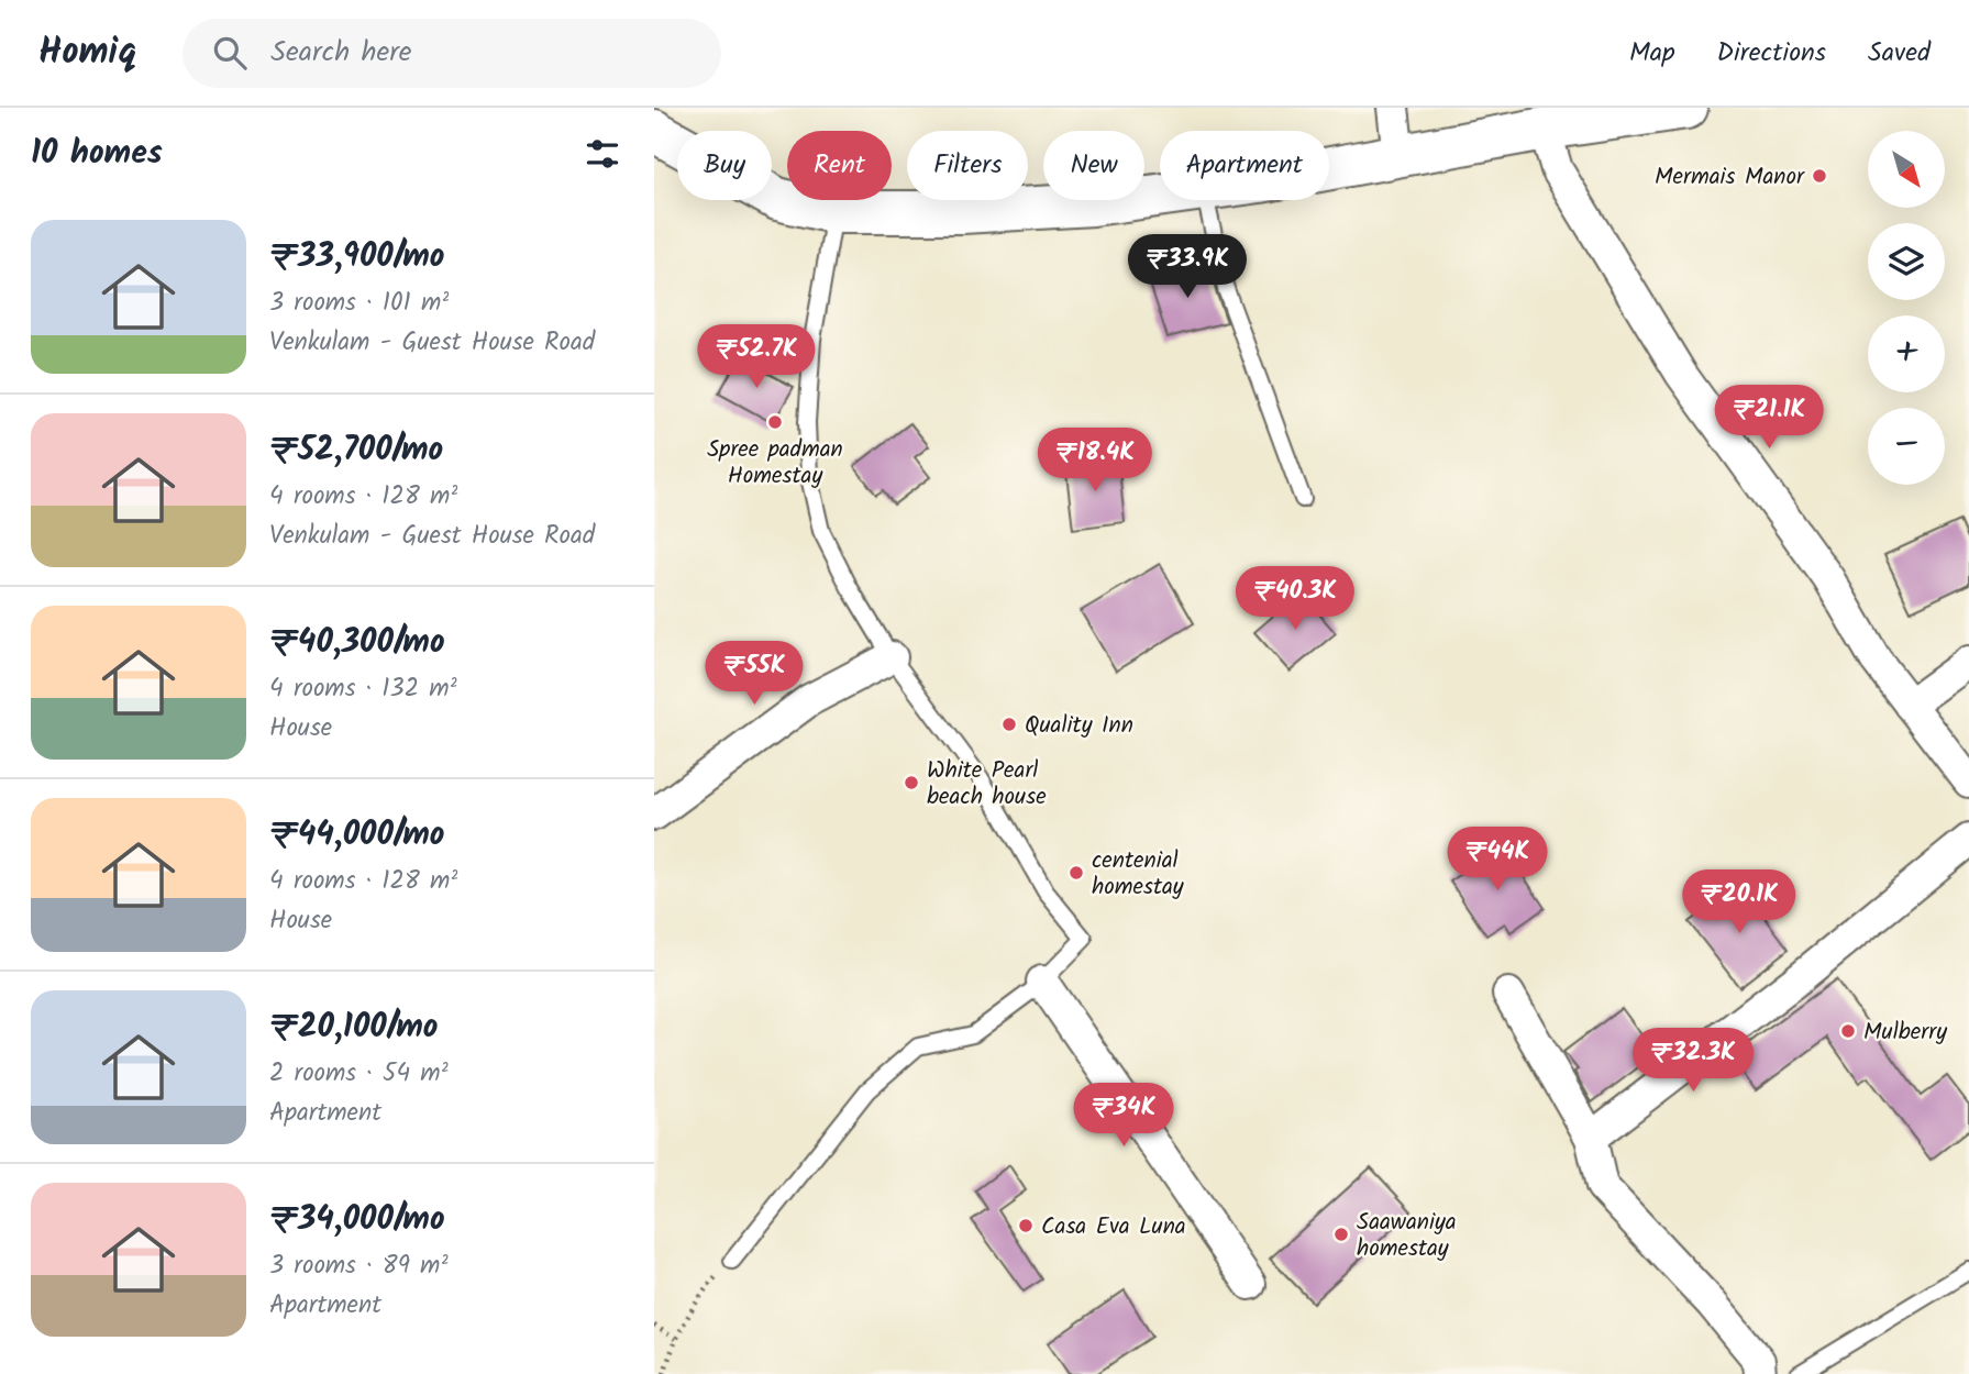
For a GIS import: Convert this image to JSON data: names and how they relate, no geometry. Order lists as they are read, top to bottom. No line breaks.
{"places":["Mermais Manor","Spree padman Homestay","Quality Inn","White Pearl beach house","centenial homestay","Mulberry","Casa Eva Luna","Saawaniya homestay"],"north":"bottom right","page":{"header":"Homiq","search":"Search here","nav":["Map","Directions","Saved"],"heading":"10 homes","map_buttons":["+","−"],"chip":["Buy","Rent","Filters","New","Apartment"],"list":[{"name":"₹33,900/mo","note":"3 rooms · 101 m² · Venkulam - Guest House Road"},{"name":"₹52,700/mo","note":"4 rooms · 128 m² · Venkulam - Guest House Road"},{"name":"₹40,300/mo","note":"4 rooms · 132 m² · House"},{"name":"₹44,000/mo","note":"4 rooms · 128 m² · House"},{"name":"₹20,100/mo","note":"2 rooms · 54 m² · Apartment"},{"name":"₹34,000/mo","note":"3 rooms · 89 m² · Apartment"}],"price":["₹33.9K","₹52.7K","₹21.1K","₹18.4K","₹40.3K","₹55K","₹44K","₹20.1K","₹32.3K","₹34K"]}}
